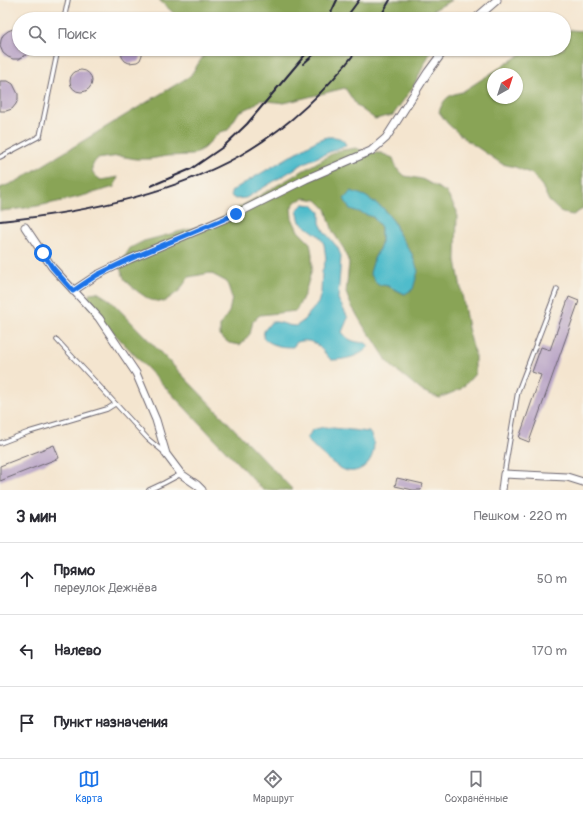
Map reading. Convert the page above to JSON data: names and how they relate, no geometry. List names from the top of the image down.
{
  "north": "top right",
  "page": {
    "search": "Поиск",
    "heading": ["3 мин", "Пешком · 220 m"],
    "list": [
      ["Прямо", "переулок Дежнёва", "50 m"],
      ["Налево", "170 m"],
      "Пункт назначения"
    ],
    "nav": ["Карта", "Маршрут", "Сохранённые"]
  }
}
